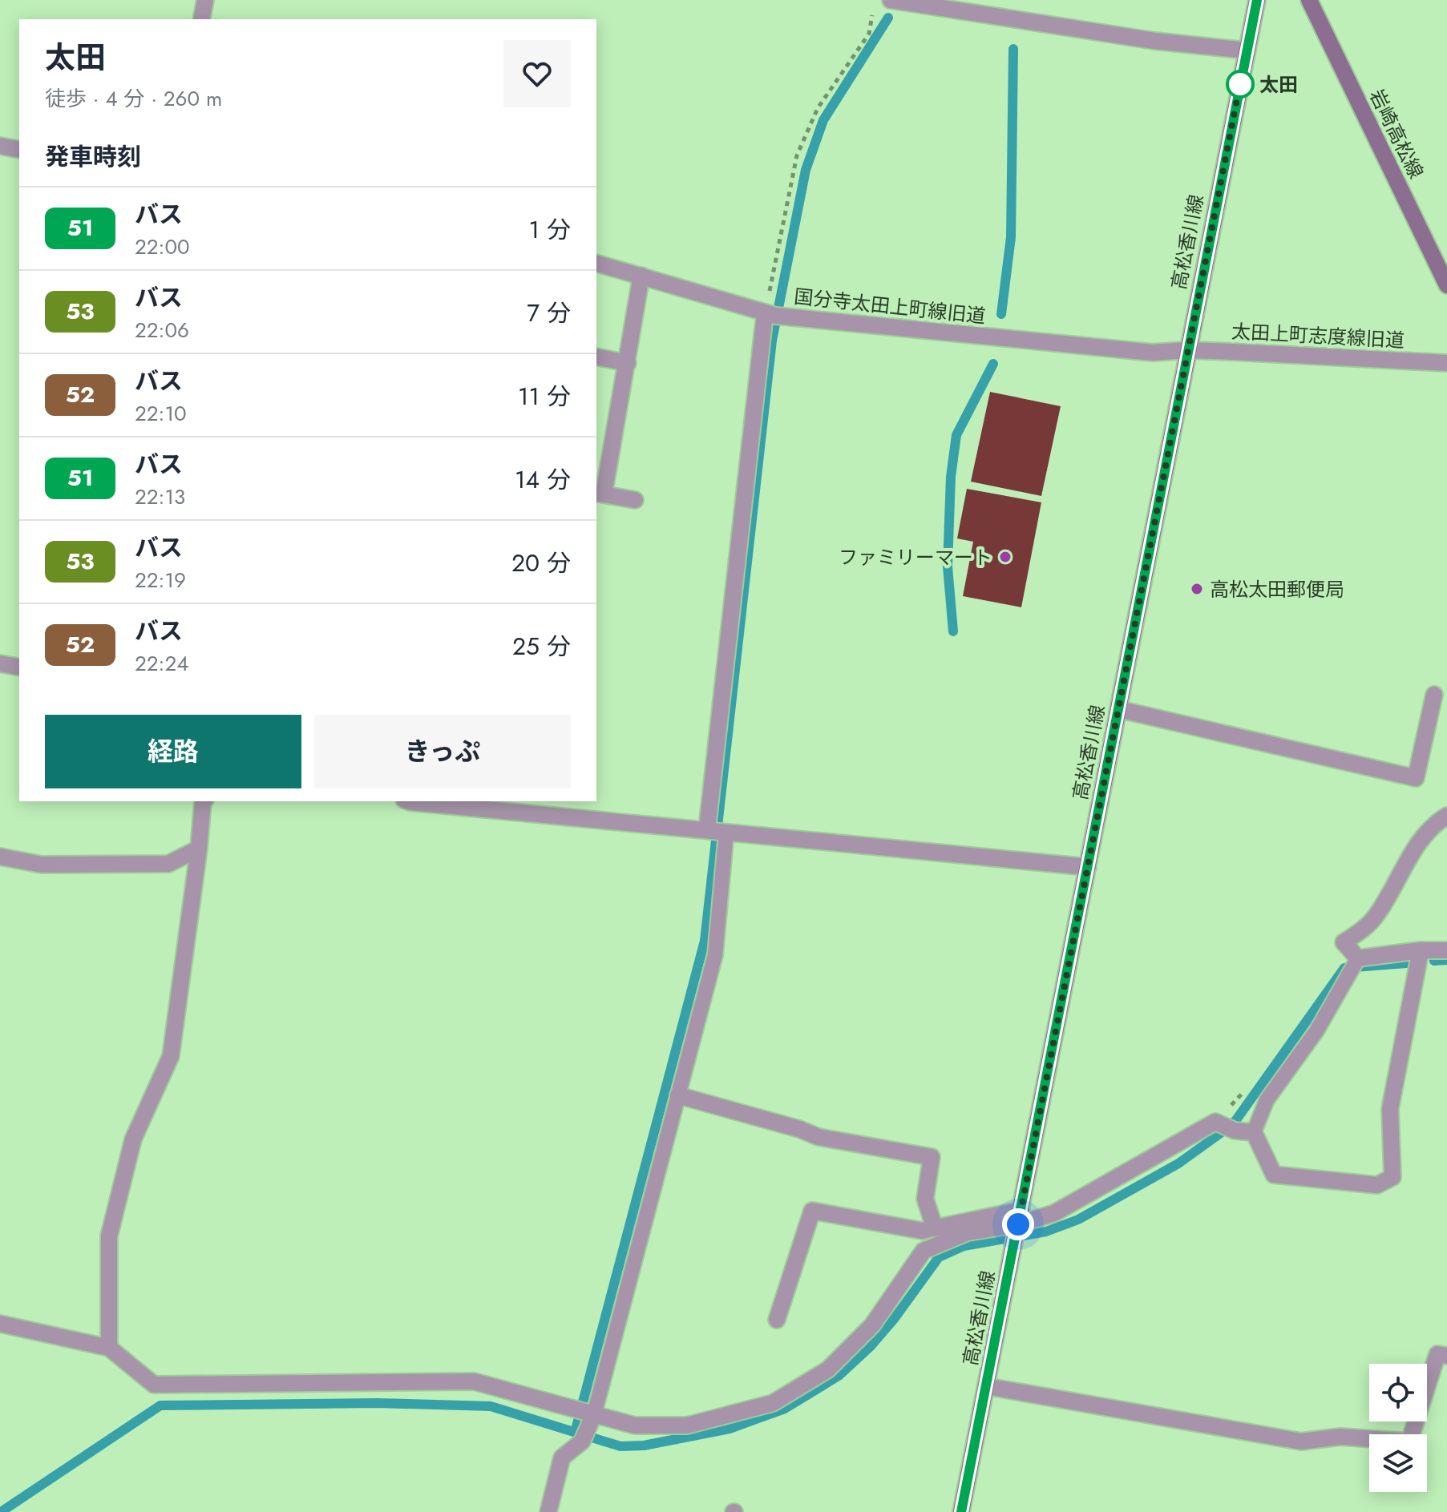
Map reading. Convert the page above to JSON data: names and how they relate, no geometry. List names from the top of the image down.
{
  "streets": {
    "main road": ["岩崎高松線", "高松香川線"],
    "street": ["国分寺太田上町線旧道", "太田上町志度線旧道"]
  },
  "crossings": [
    ["高松香川線", "国分寺太田上町線旧道"],
    ["高松香川線", "太田上町志度線旧道"],
    ["国分寺太田上町線旧道", "太田上町志度線旧道"]
  ],
  "places": ["太田", "ファミリーマート", "高松太田郵便局"],
  "lines": ["bus line 51"],
  "page": {
    "heading": [
      ["太田", "徒歩 · 4 分 · 260 m"],
      "発車時刻"
    ],
    "list": [
      {
        "mark": "51",
        "name": "バス",
        "note": "22:00",
        "value": "1 分"
      },
      {
        "mark": "53",
        "name": "バス",
        "note": "22:06",
        "value": "7 分"
      },
      {
        "mark": "52",
        "name": "バス",
        "note": "22:10",
        "value": "11 分"
      },
      {
        "mark": "51",
        "name": "バス",
        "note": "22:13",
        "value": "14 分"
      },
      {
        "mark": "53",
        "name": "バス",
        "note": "22:19",
        "value": "20 分"
      },
      {
        "mark": "52",
        "name": "バス",
        "note": "22:24",
        "value": "25 分"
      }
    ],
    "buttons": ["経路", "きっぷ"]
  }
}
